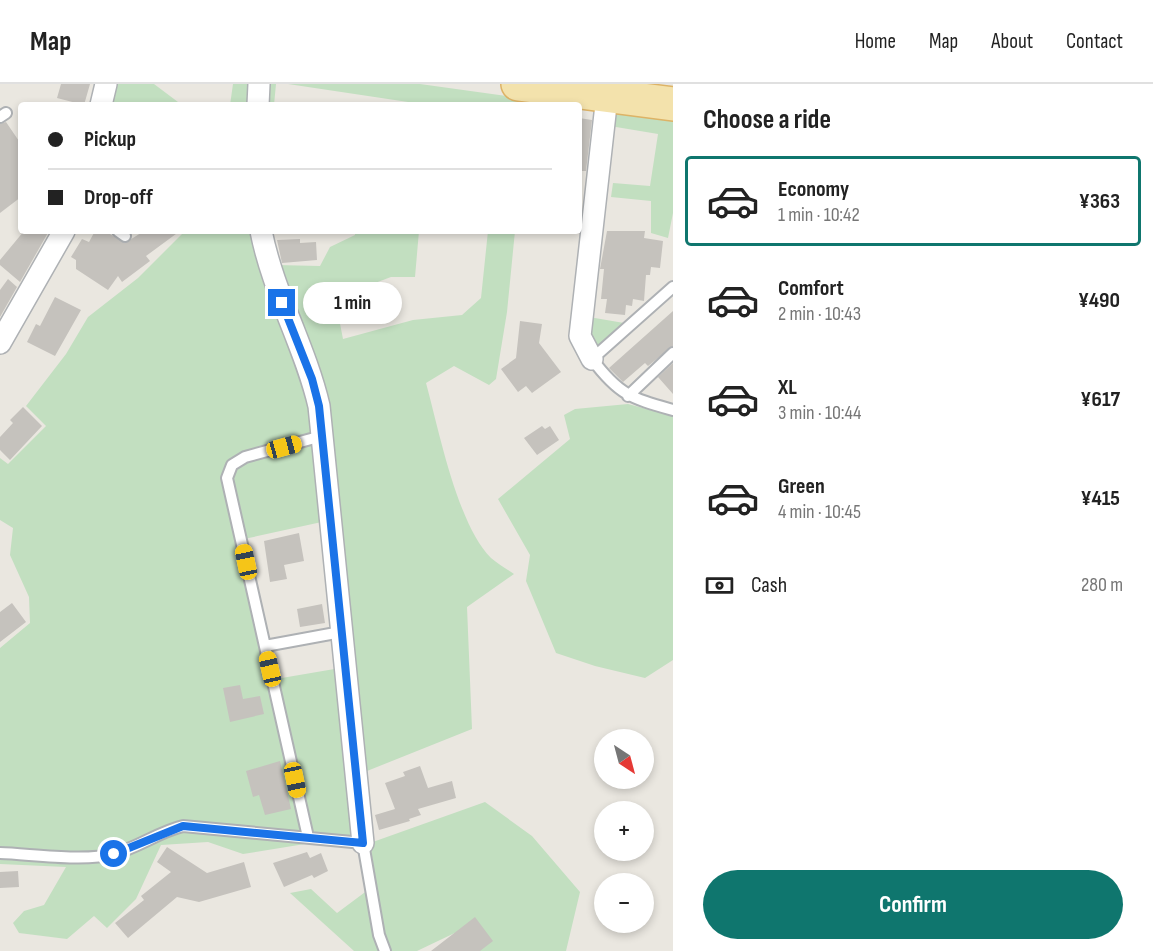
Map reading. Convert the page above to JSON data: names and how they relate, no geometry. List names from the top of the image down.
{
  "north": "bottom right",
  "page": {
    "header": "Map",
    "nav": [
      "Home",
      "Map",
      "About",
      "Contact"
    ],
    "heading": "Choose a ride",
    "banner": ["Pickup", "Drop-off"],
    "list": [
      {
        "name": "Economy",
        "note": "1 min · 10:42",
        "value": "¥363"
      },
      {
        "name": "Comfort",
        "note": "2 min · 10:43",
        "value": "¥490"
      },
      {
        "name": "XL",
        "note": "3 min · 10:44",
        "value": "¥617"
      },
      {
        "name": "Green",
        "note": "4 min · 10:45",
        "value": "¥415"
      }
    ],
    "bubble": "1 min",
    "pay": ["Cash", "280 m"],
    "map_buttons": ["+", "−"],
    "buttons": "Confirm"
  }
}
